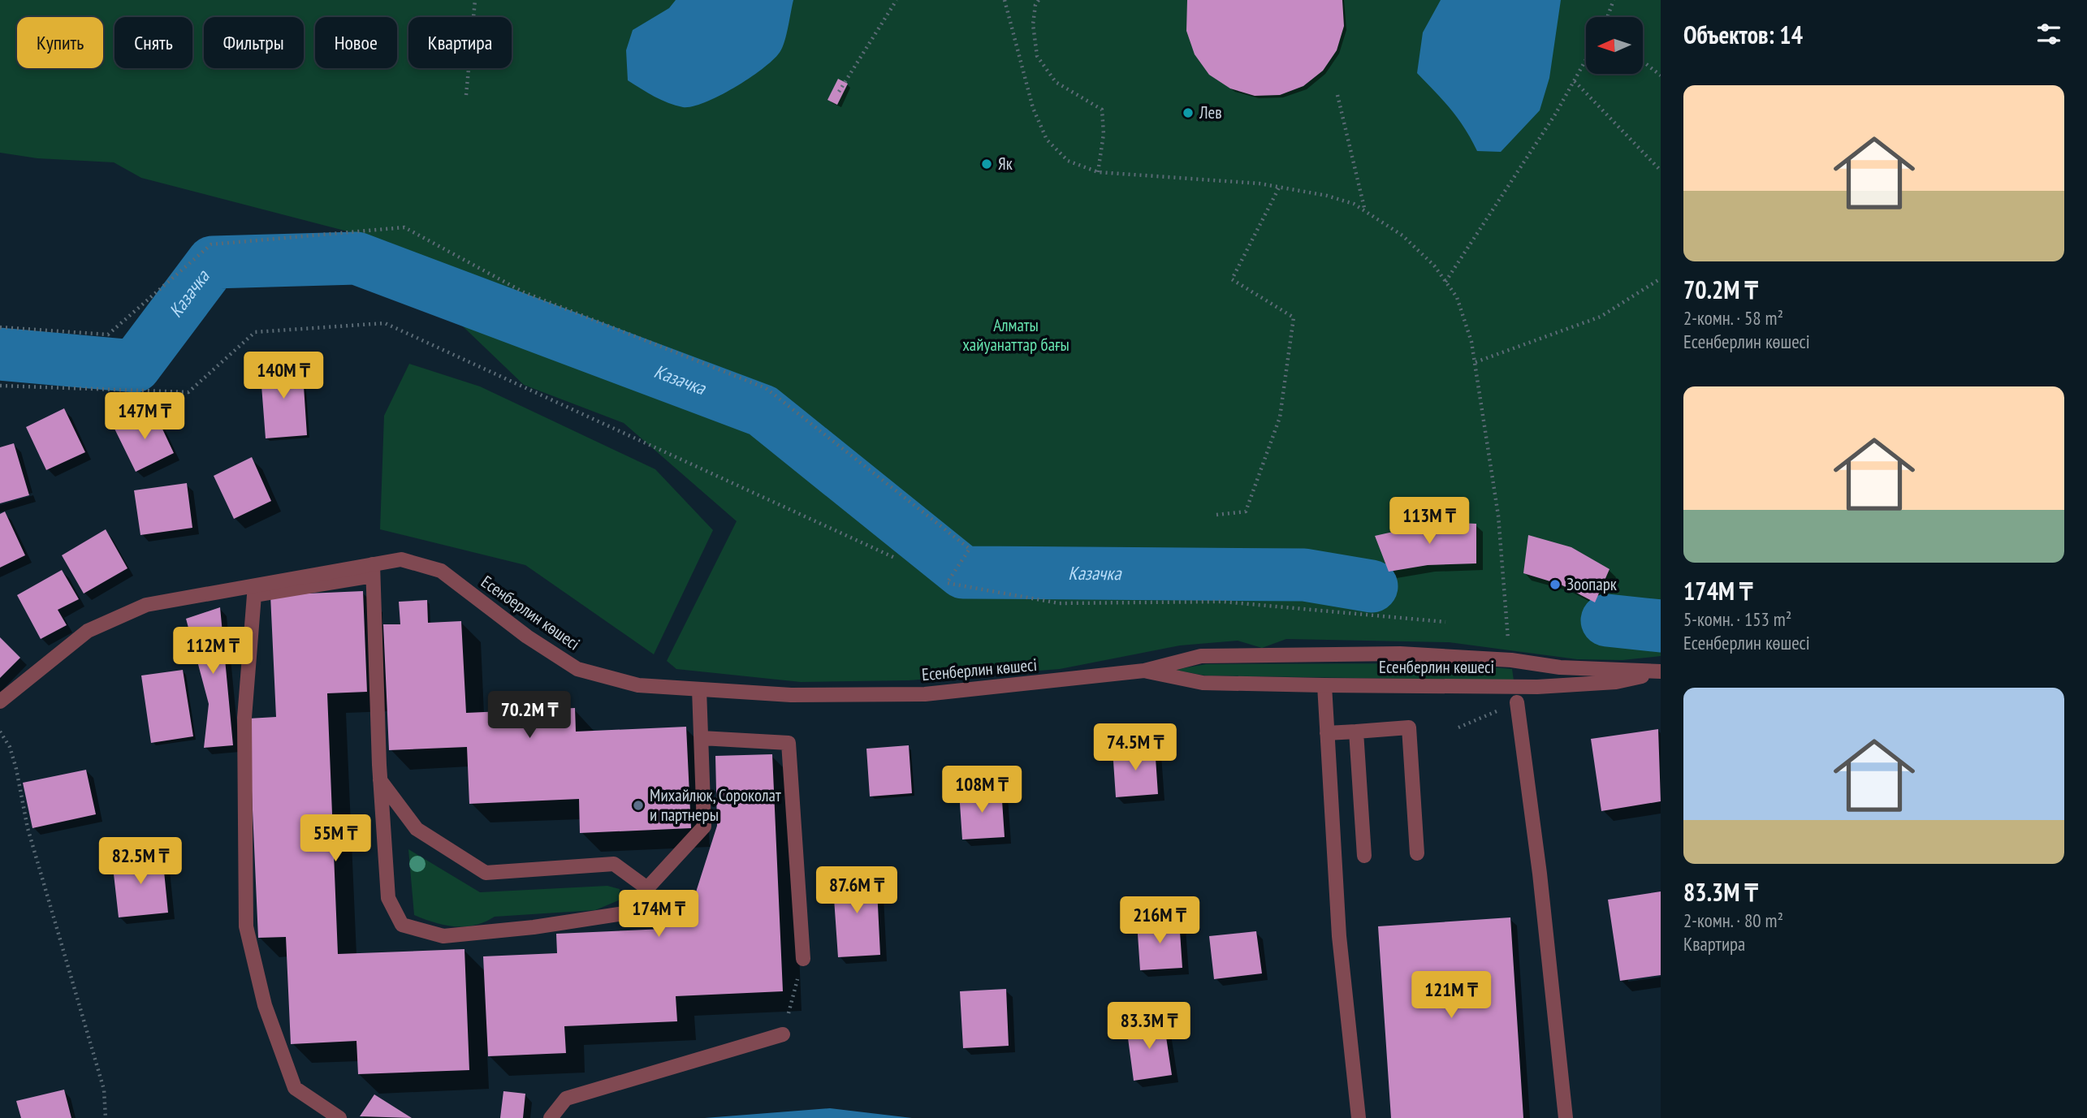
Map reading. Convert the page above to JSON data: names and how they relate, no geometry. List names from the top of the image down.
{
  "streets": {
    "street": ["Есенберлин көшесі"]
  },
  "water": ["Казачка"],
  "parks": ["Алматы хайуанаттар бағы"],
  "places": [
    "Лев",
    "Як",
    "Зоопарк",
    "Михайлюк, Сороколат и партнеры"
  ],
  "north": "left",
  "page": {
    "heading": "Объектов: 14",
    "chip": [
      "Купить",
      "Снять",
      "Фильтры",
      "Новое",
      "Квартира"
    ],
    "list": [
      {
        "name": "70.2M ₸",
        "note": "2-комн. · 58 m² · Есенберлин көшесі"
      },
      {
        "name": "174M ₸",
        "note": "5-комн. · 153 m² · Есенберлин көшесі"
      },
      {
        "name": "83.3M ₸",
        "note": "2-комн. · 80 m² · Квартира"
      }
    ],
    "price": [
      "140M ₸",
      "147M ₸",
      "113M ₸",
      "112M ₸",
      "70.2M ₸",
      "74.5M ₸",
      "108M ₸",
      "55M ₸",
      "82.5M ₸",
      "87.6M ₸",
      "174M ₸",
      "216M ₸",
      "121M ₸",
      "83.3M ₸"
    ]
  }
}
